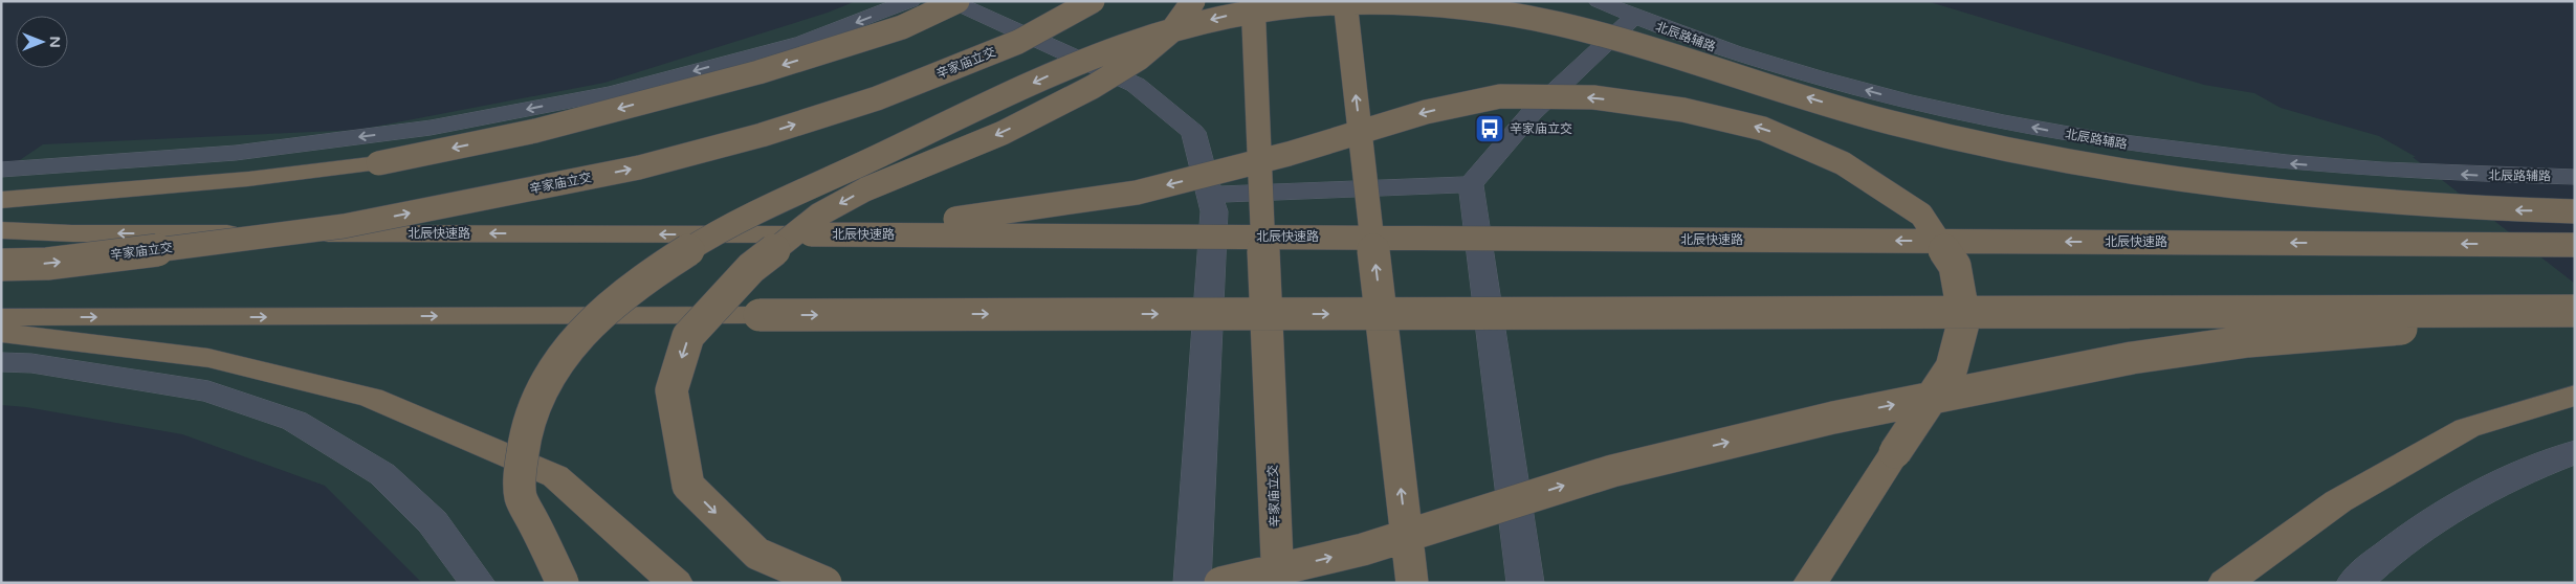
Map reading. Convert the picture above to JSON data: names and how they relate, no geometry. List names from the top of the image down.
{
  "streets": {
    "highway": ["辛家庙立交", "北辰快速路"],
    "main road": ["北辰路辅路"]
  },
  "one_way": ["北辰路辅路"],
  "places": {
    "bus stop": ["辛家庙立交"]
  },
  "north": "right"
}
